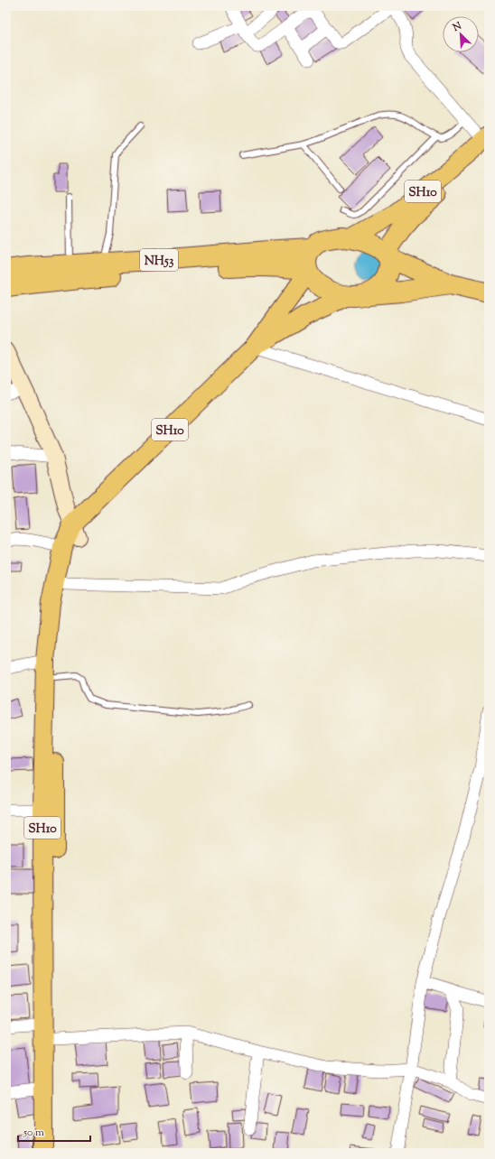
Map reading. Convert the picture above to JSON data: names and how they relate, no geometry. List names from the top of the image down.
{
  "streets": {
    "highway": ["NH53"],
    "main road": ["SH10"]
  },
  "crossings": [
    ["SH10", "NH53"]
  ],
  "scale_bar": "50 m",
  "north": "top left"
}
